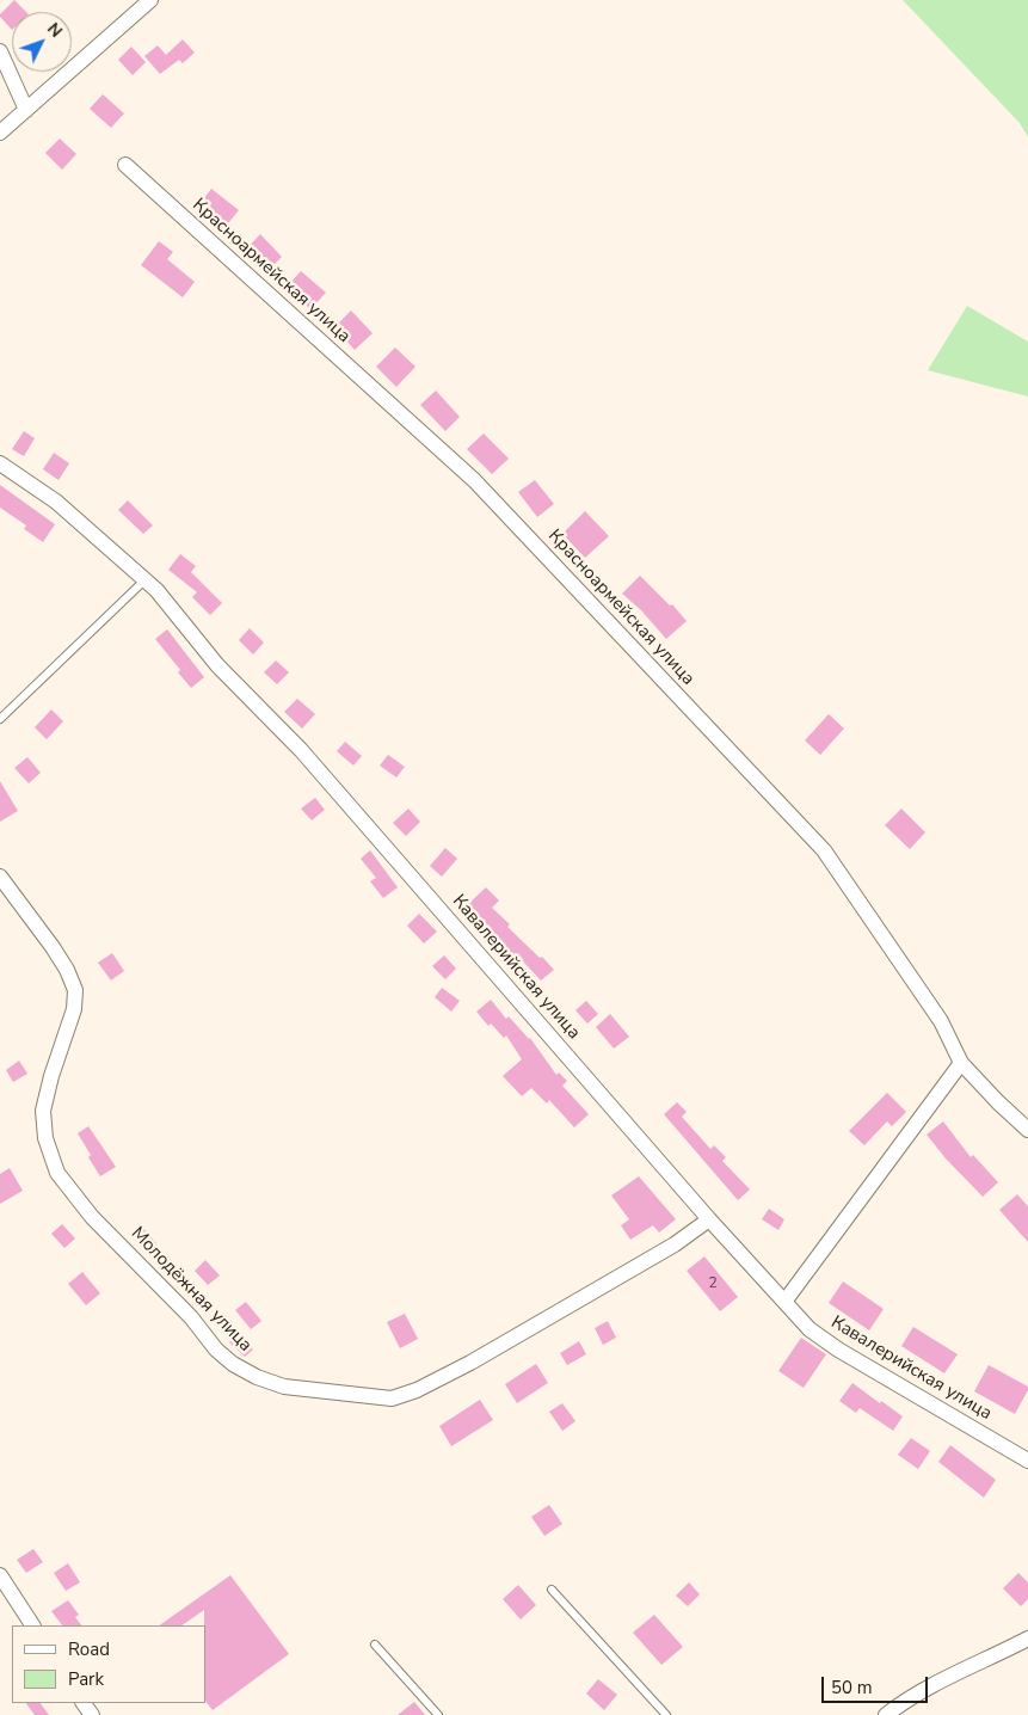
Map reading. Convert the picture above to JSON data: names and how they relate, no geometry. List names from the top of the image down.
{
  "streets": {
    "street": ["Красноармейская улица", "Кавалерийская улица", "Молодёжная улица"]
  },
  "crossings": [
    ["Кавалерийская улица", "Молодёжная улица"]
  ],
  "house_numbers": ["2"],
  "legend": ["Road", "Park"],
  "scale_bar": "50 m",
  "north": "top right"
}
